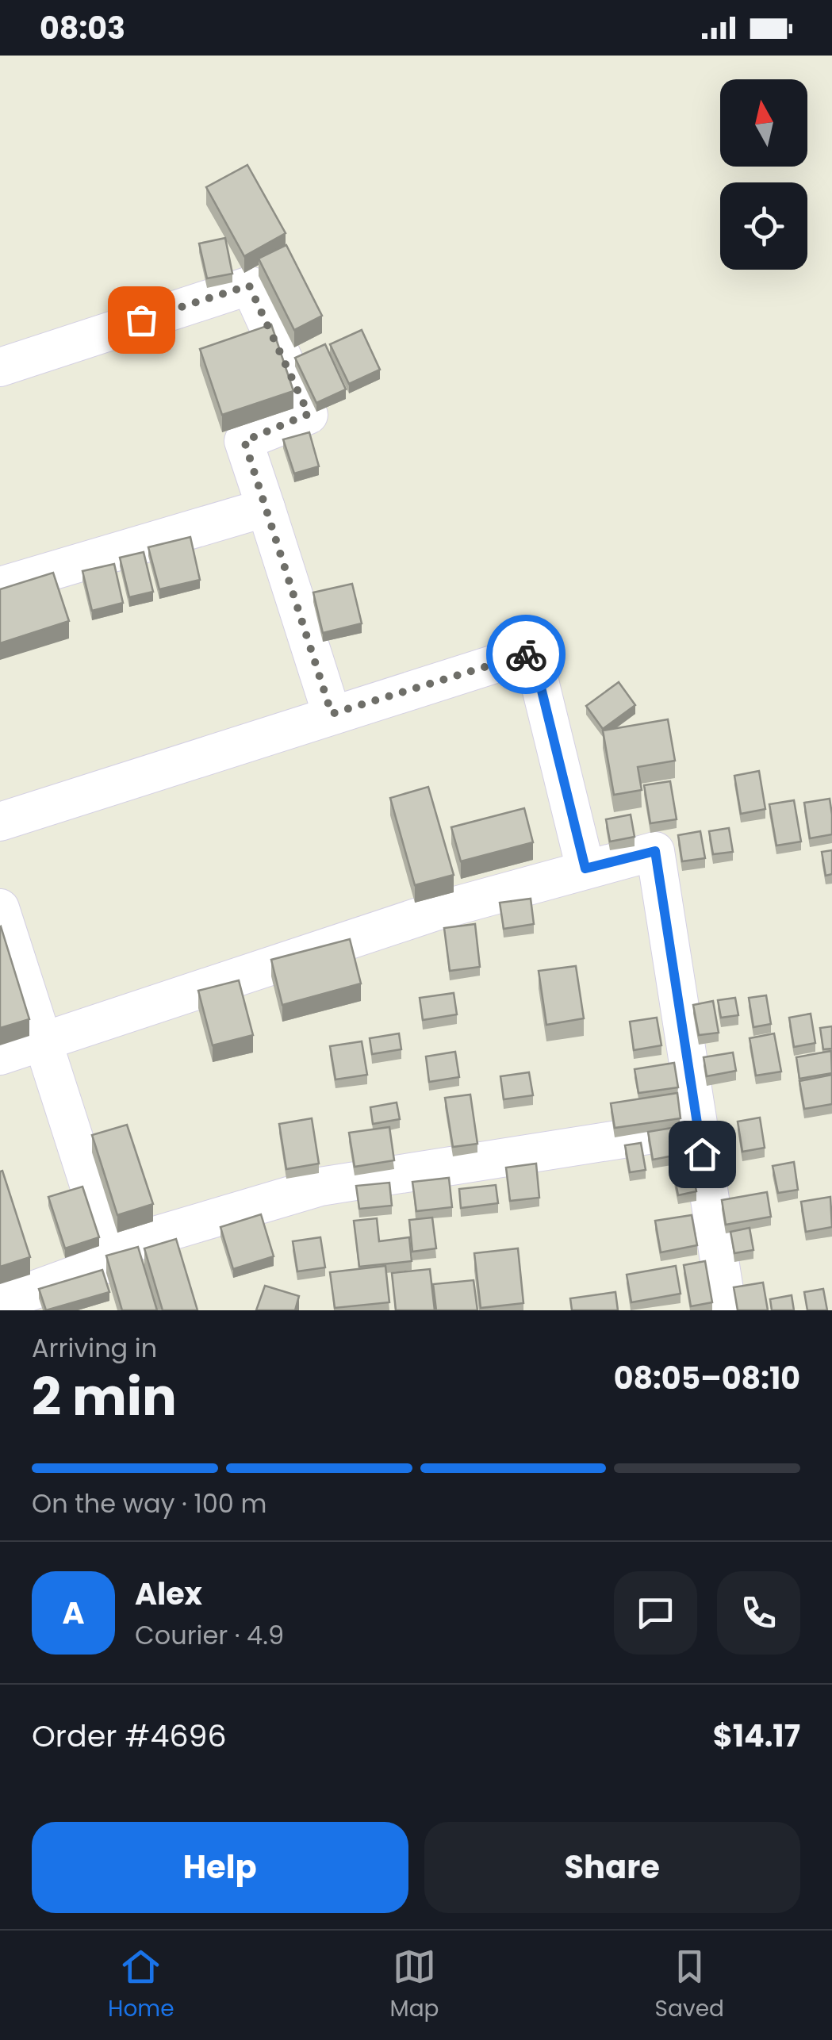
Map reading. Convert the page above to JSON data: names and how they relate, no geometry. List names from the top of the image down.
{
  "north": "top",
  "page": {
    "status": "08:03",
    "heading": ["2 min", "Arriving in", "08:05–08:10"],
    "panel": [
      "Alex",
      "Courier · 4.9",
      "Order #4696",
      "$14.17"
    ],
    "bar": "On the way · 100 m",
    "round": "A",
    "buttons": ["Help", "Share"],
    "tabs": ["Home", "Map", "Saved"]
  }
}
